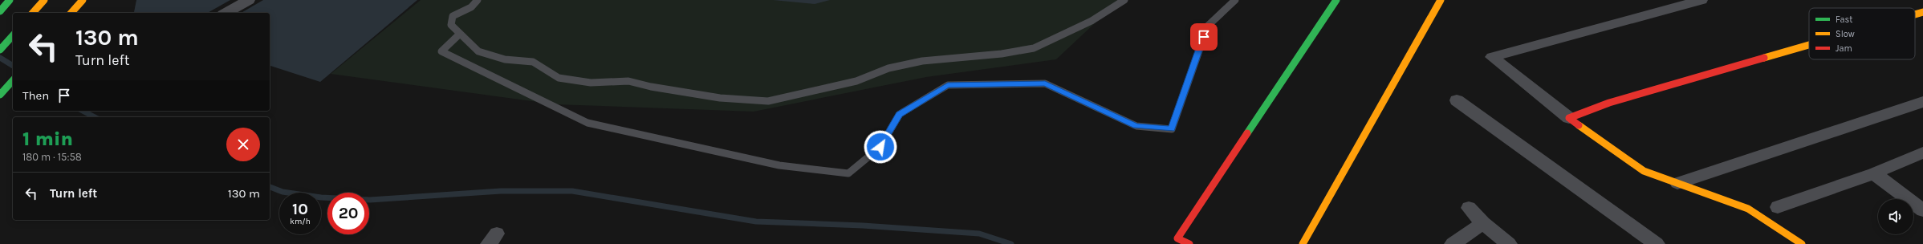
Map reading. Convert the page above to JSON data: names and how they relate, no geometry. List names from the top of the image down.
{
  "legend": ["Fast", "Slow", "Jam"],
  "page": {
    "turn": ["130 m", "Turn left"],
    "then": "Then",
    "heading": ["1 min", "180 m · 15:58"],
    "list": [
      {
        "name": "Turn left",
        "value": "130 m"
      }
    ],
    "speed": "10 km/h",
    "limit": "20"
  }
}
